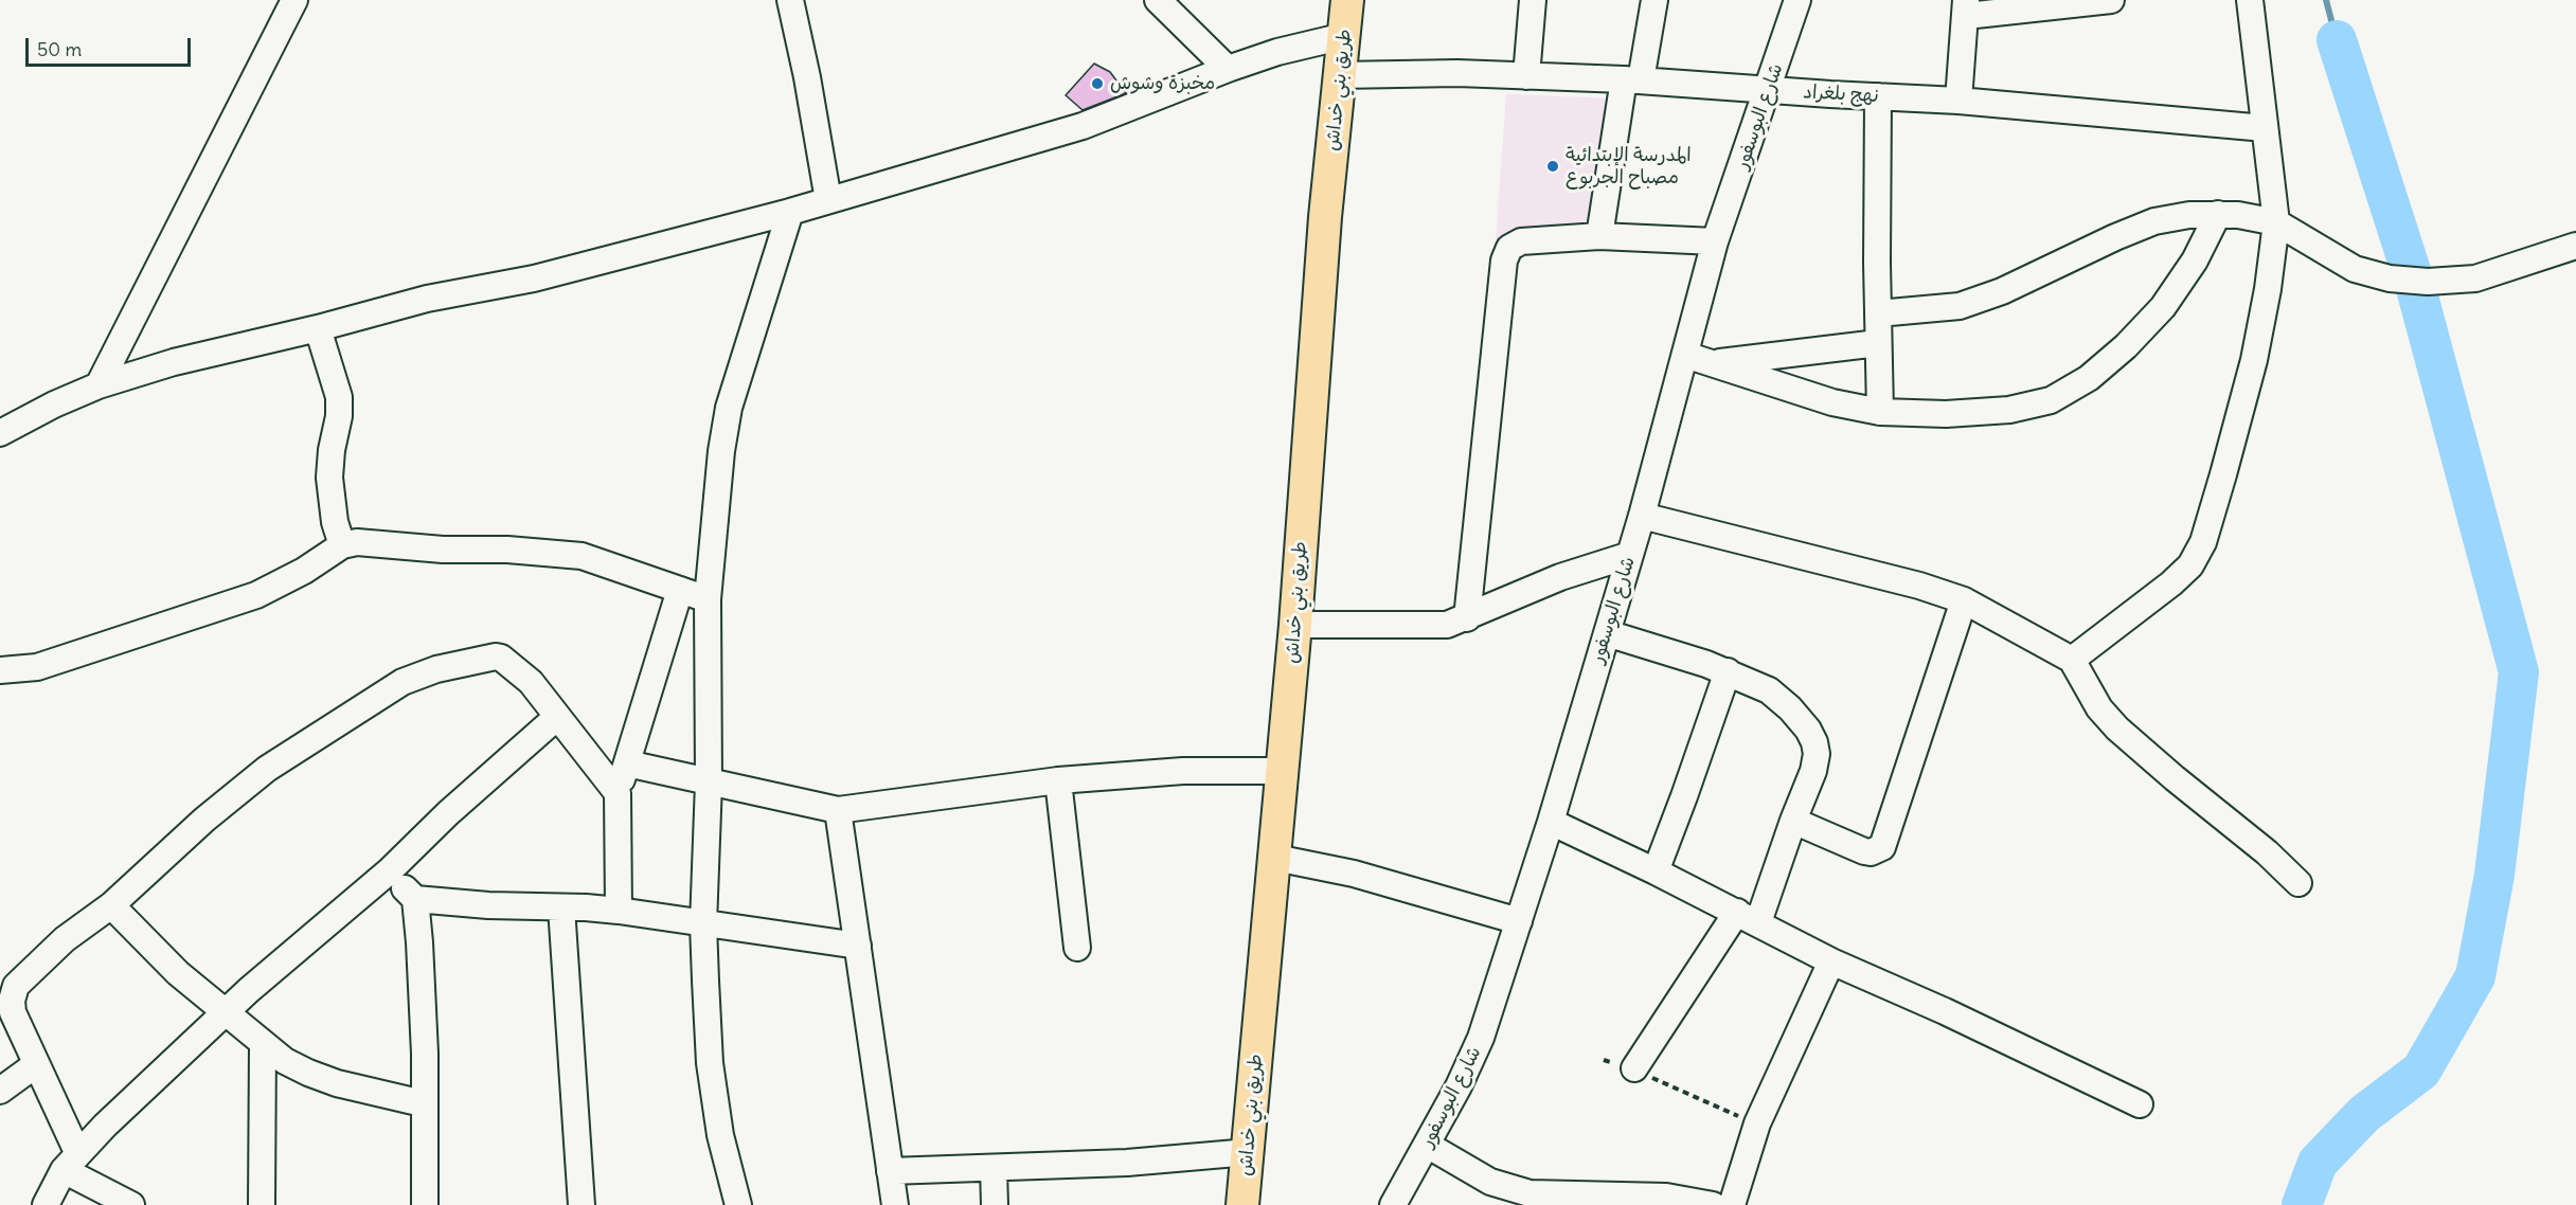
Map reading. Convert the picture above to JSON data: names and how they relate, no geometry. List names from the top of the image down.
{
  "streets": {
    "main road": ["طريق بني خداش"],
    "street": ["نهج بلغراد", "شارع البوسفور"]
  },
  "crossings": [
    ["طريق بني خداش", "نهج بلغراد"],
    ["نهج بلغراد", "شارع البوسفور"]
  ],
  "places": ["مخبزة وشوش", "المدرسة الإبتدائية مصباح الجربوع"],
  "scale_bar": "50 m"
}
